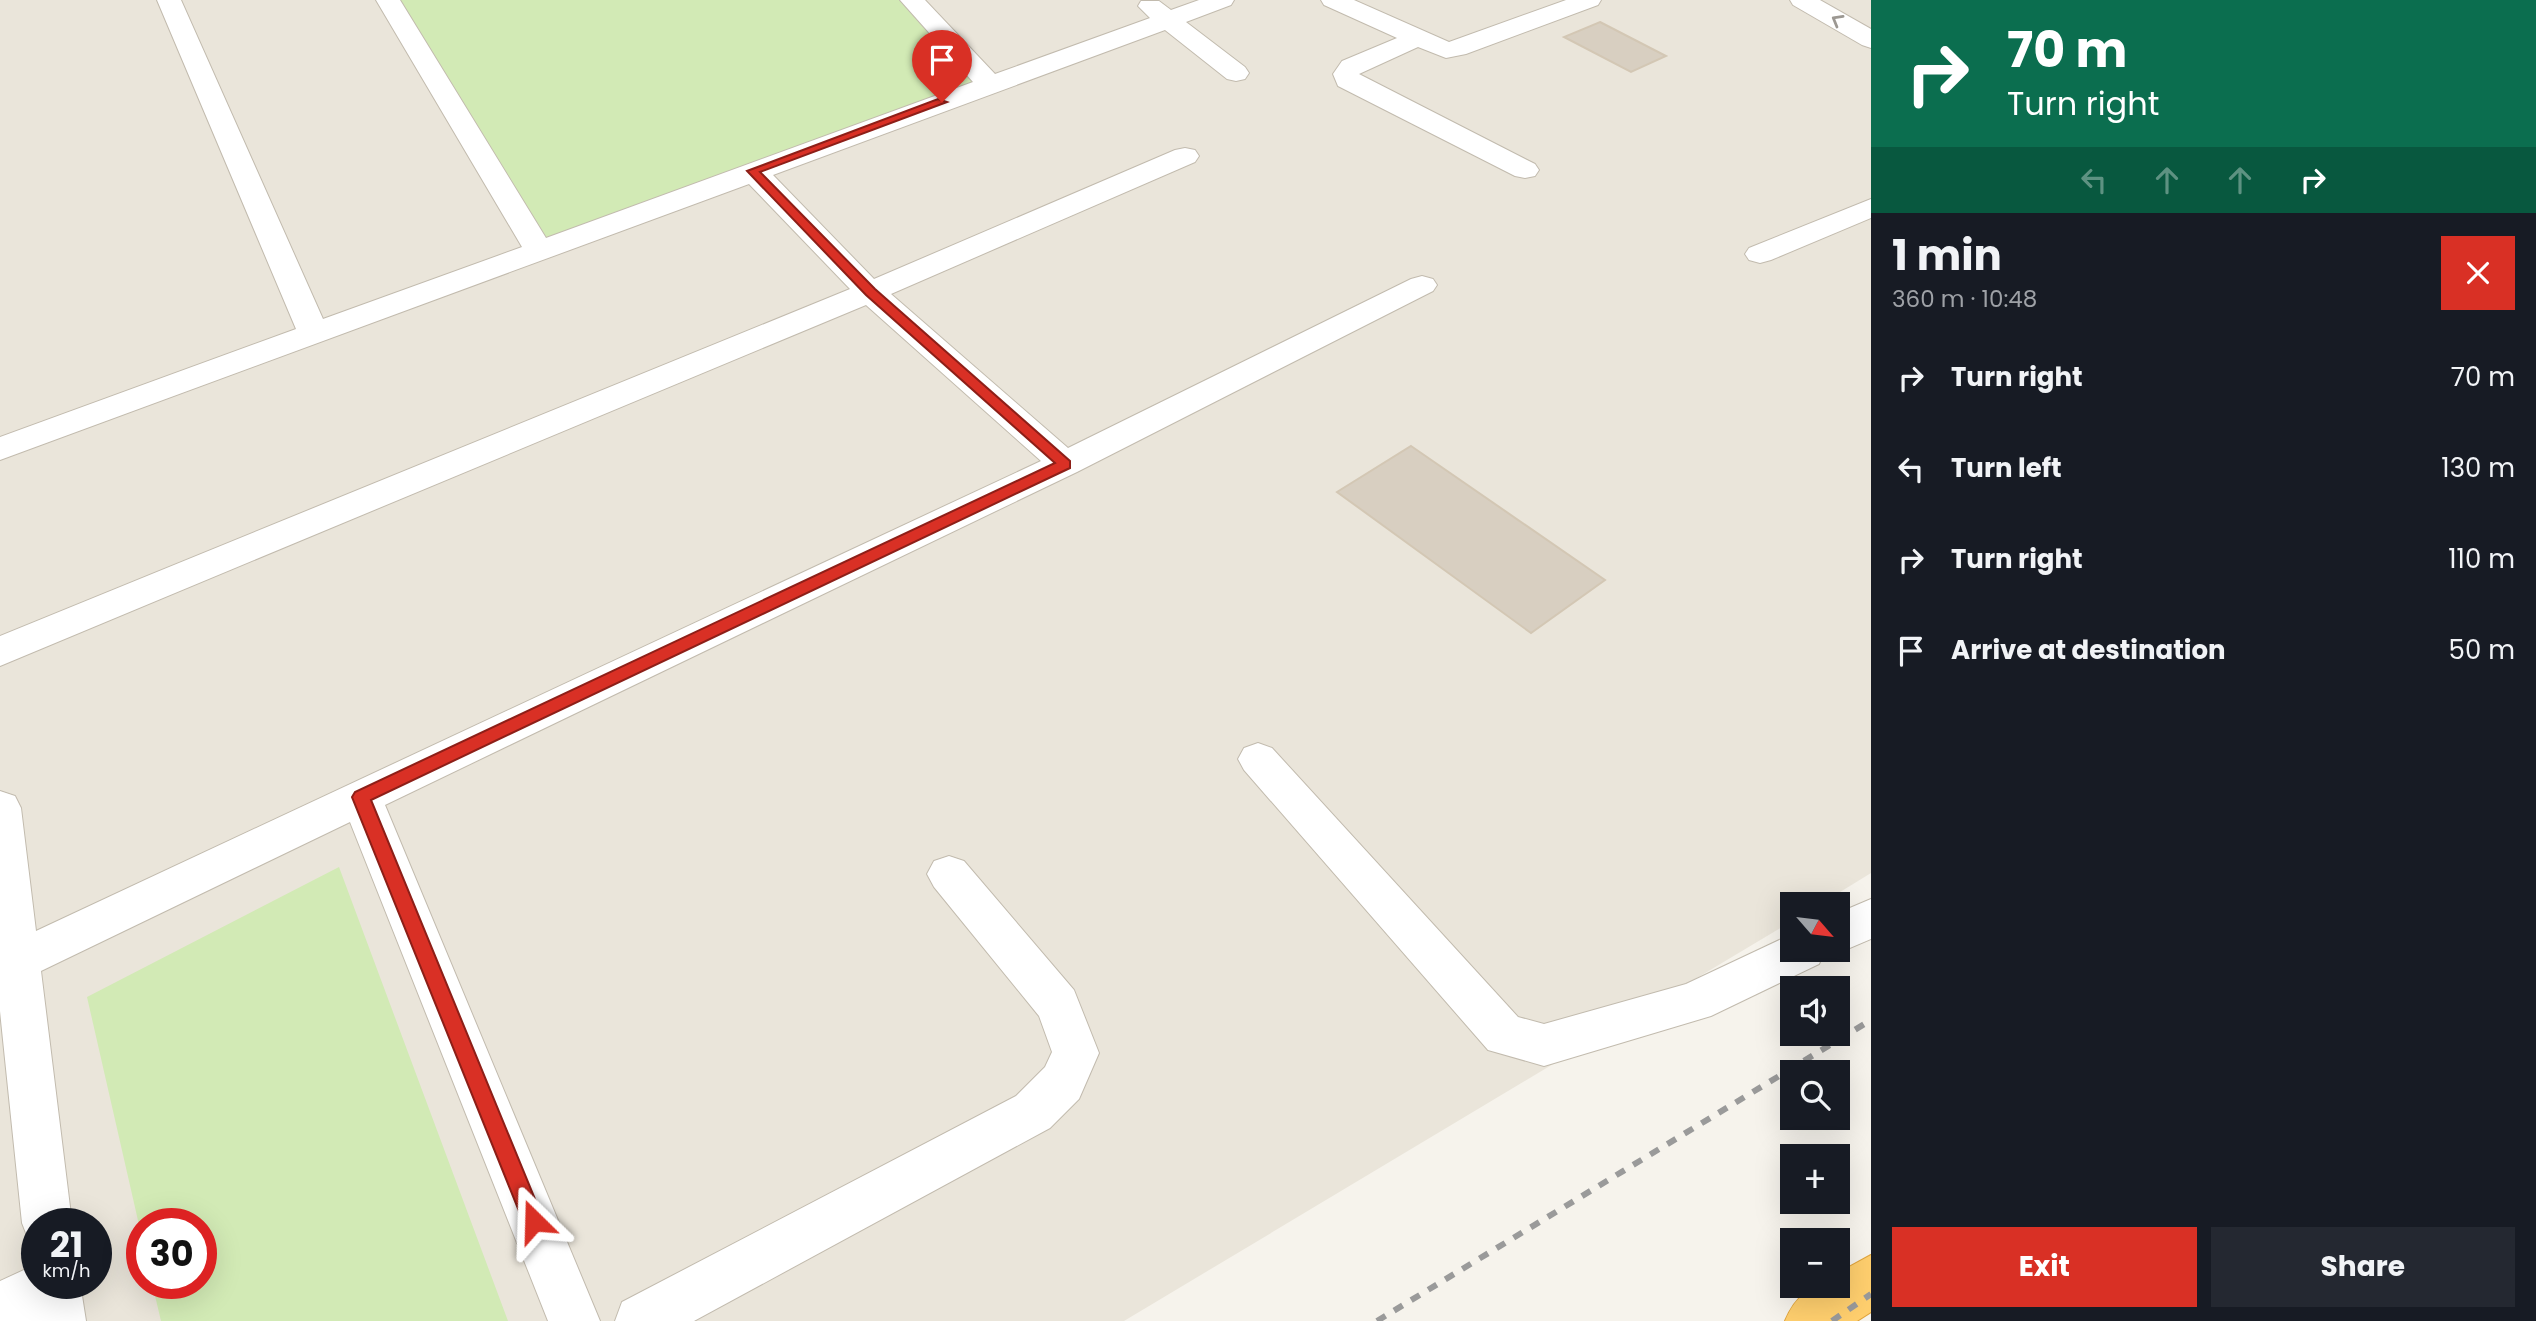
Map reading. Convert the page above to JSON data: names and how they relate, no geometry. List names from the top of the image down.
{
  "north": "bottom right",
  "page": {
    "turn": ["70 m", "Turn right"],
    "heading": ["1 min", "360 m · 10:48"],
    "list": [
      {
        "name": "Turn right",
        "value": "70 m"
      },
      {
        "name": "Turn left",
        "value": "130 m"
      },
      {
        "name": "Turn right",
        "value": "110 m"
      },
      {
        "name": "Arrive at destination",
        "value": "50 m"
      }
    ],
    "map_buttons": ["+", "−"],
    "speed": "21 km/h",
    "limit": "30",
    "buttons": ["Exit", "Share"]
  }
}
